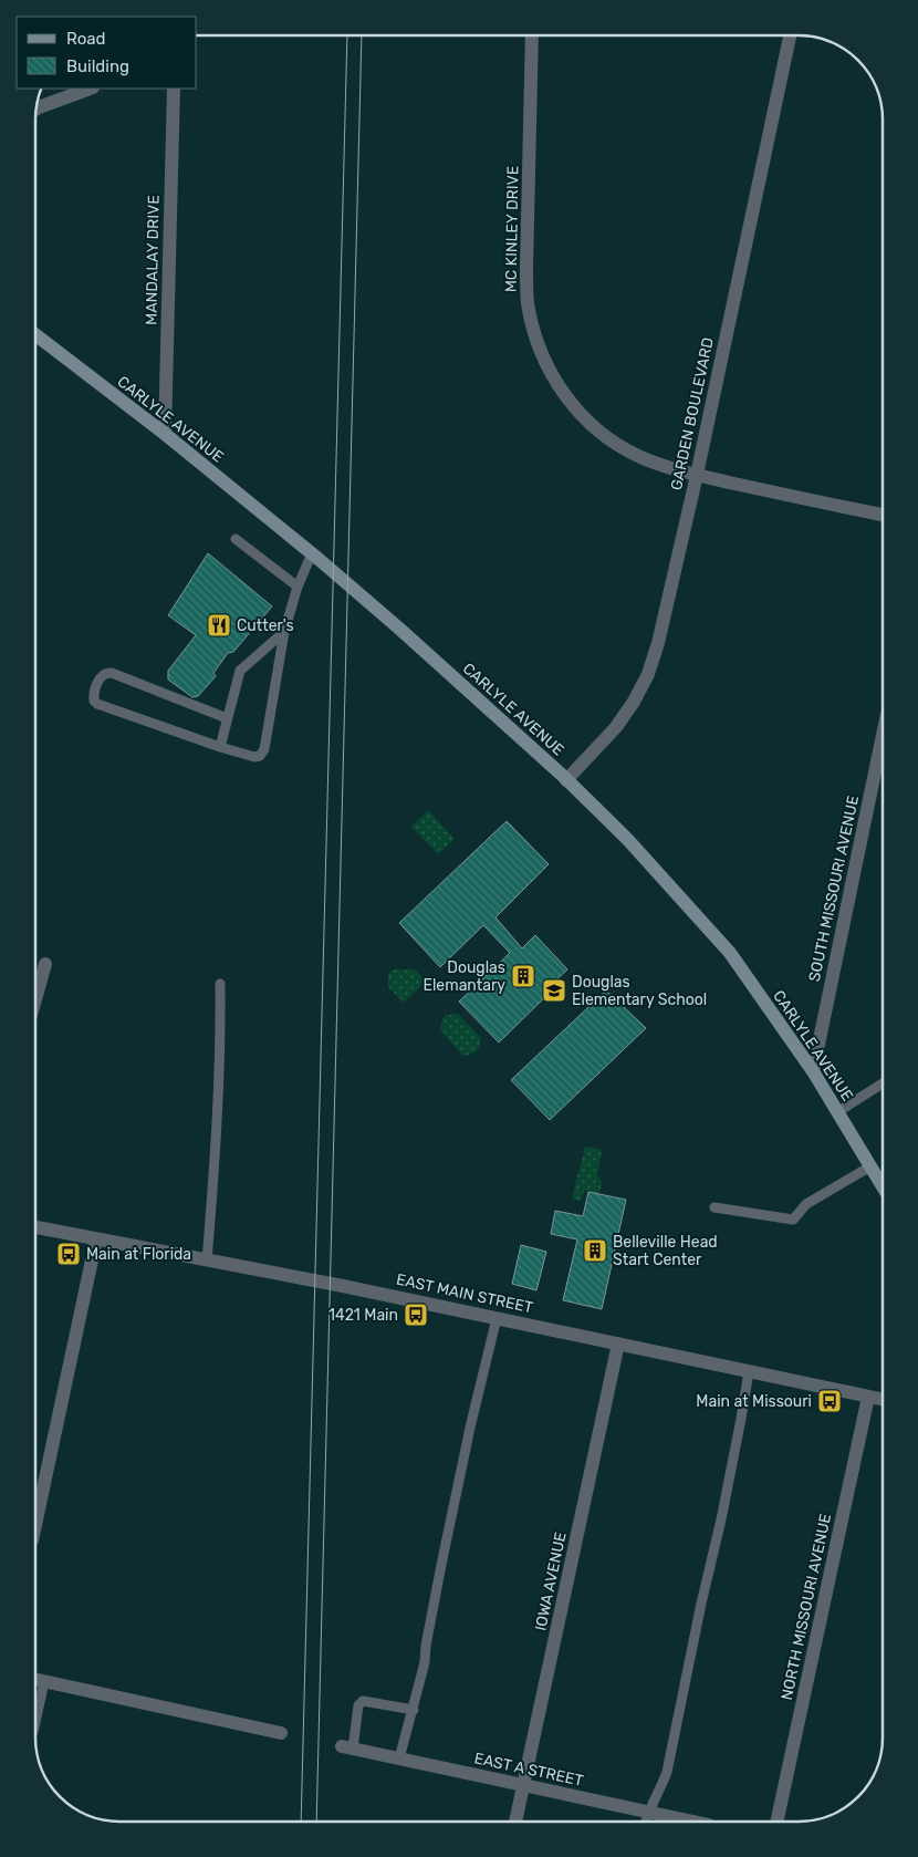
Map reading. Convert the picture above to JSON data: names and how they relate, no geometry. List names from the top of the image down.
{
  "streets": {
    "main road": ["CARLYLE AVENUE"],
    "street": [
      "MC KINLEY DRIVE",
      "MANDALAY DRIVE",
      "GARDEN BOULEVARD",
      "SOUTH MISSOURI AVENUE",
      "EAST MAIN STREET",
      "IOWA AVENUE",
      "NORTH MISSOURI AVENUE",
      "EAST A STREET"
    ]
  },
  "crossings": [
    ["MC KINLEY DRIVE", "GARDEN BOULEVARD"],
    ["MANDALAY DRIVE", "CARLYLE AVENUE"],
    ["GARDEN BOULEVARD", "CARLYLE AVENUE"],
    ["CARLYLE AVENUE", "SOUTH MISSOURI AVENUE"],
    ["EAST MAIN STREET", "IOWA AVENUE"],
    ["EAST MAIN STREET", "NORTH MISSOURI AVENUE"],
    ["IOWA AVENUE", "EAST A STREET"]
  ],
  "places": {
    "restaurant": ["Cutter's"],
    "building": ["Douglas Elemantary", "Belleville Head Start Center"],
    "school or university": ["Douglas Elementary School"],
    "bus stop": ["Main at Florida", "1421 Main", "Main at Missouri"]
  },
  "legend": ["Road", "Building"]
}
